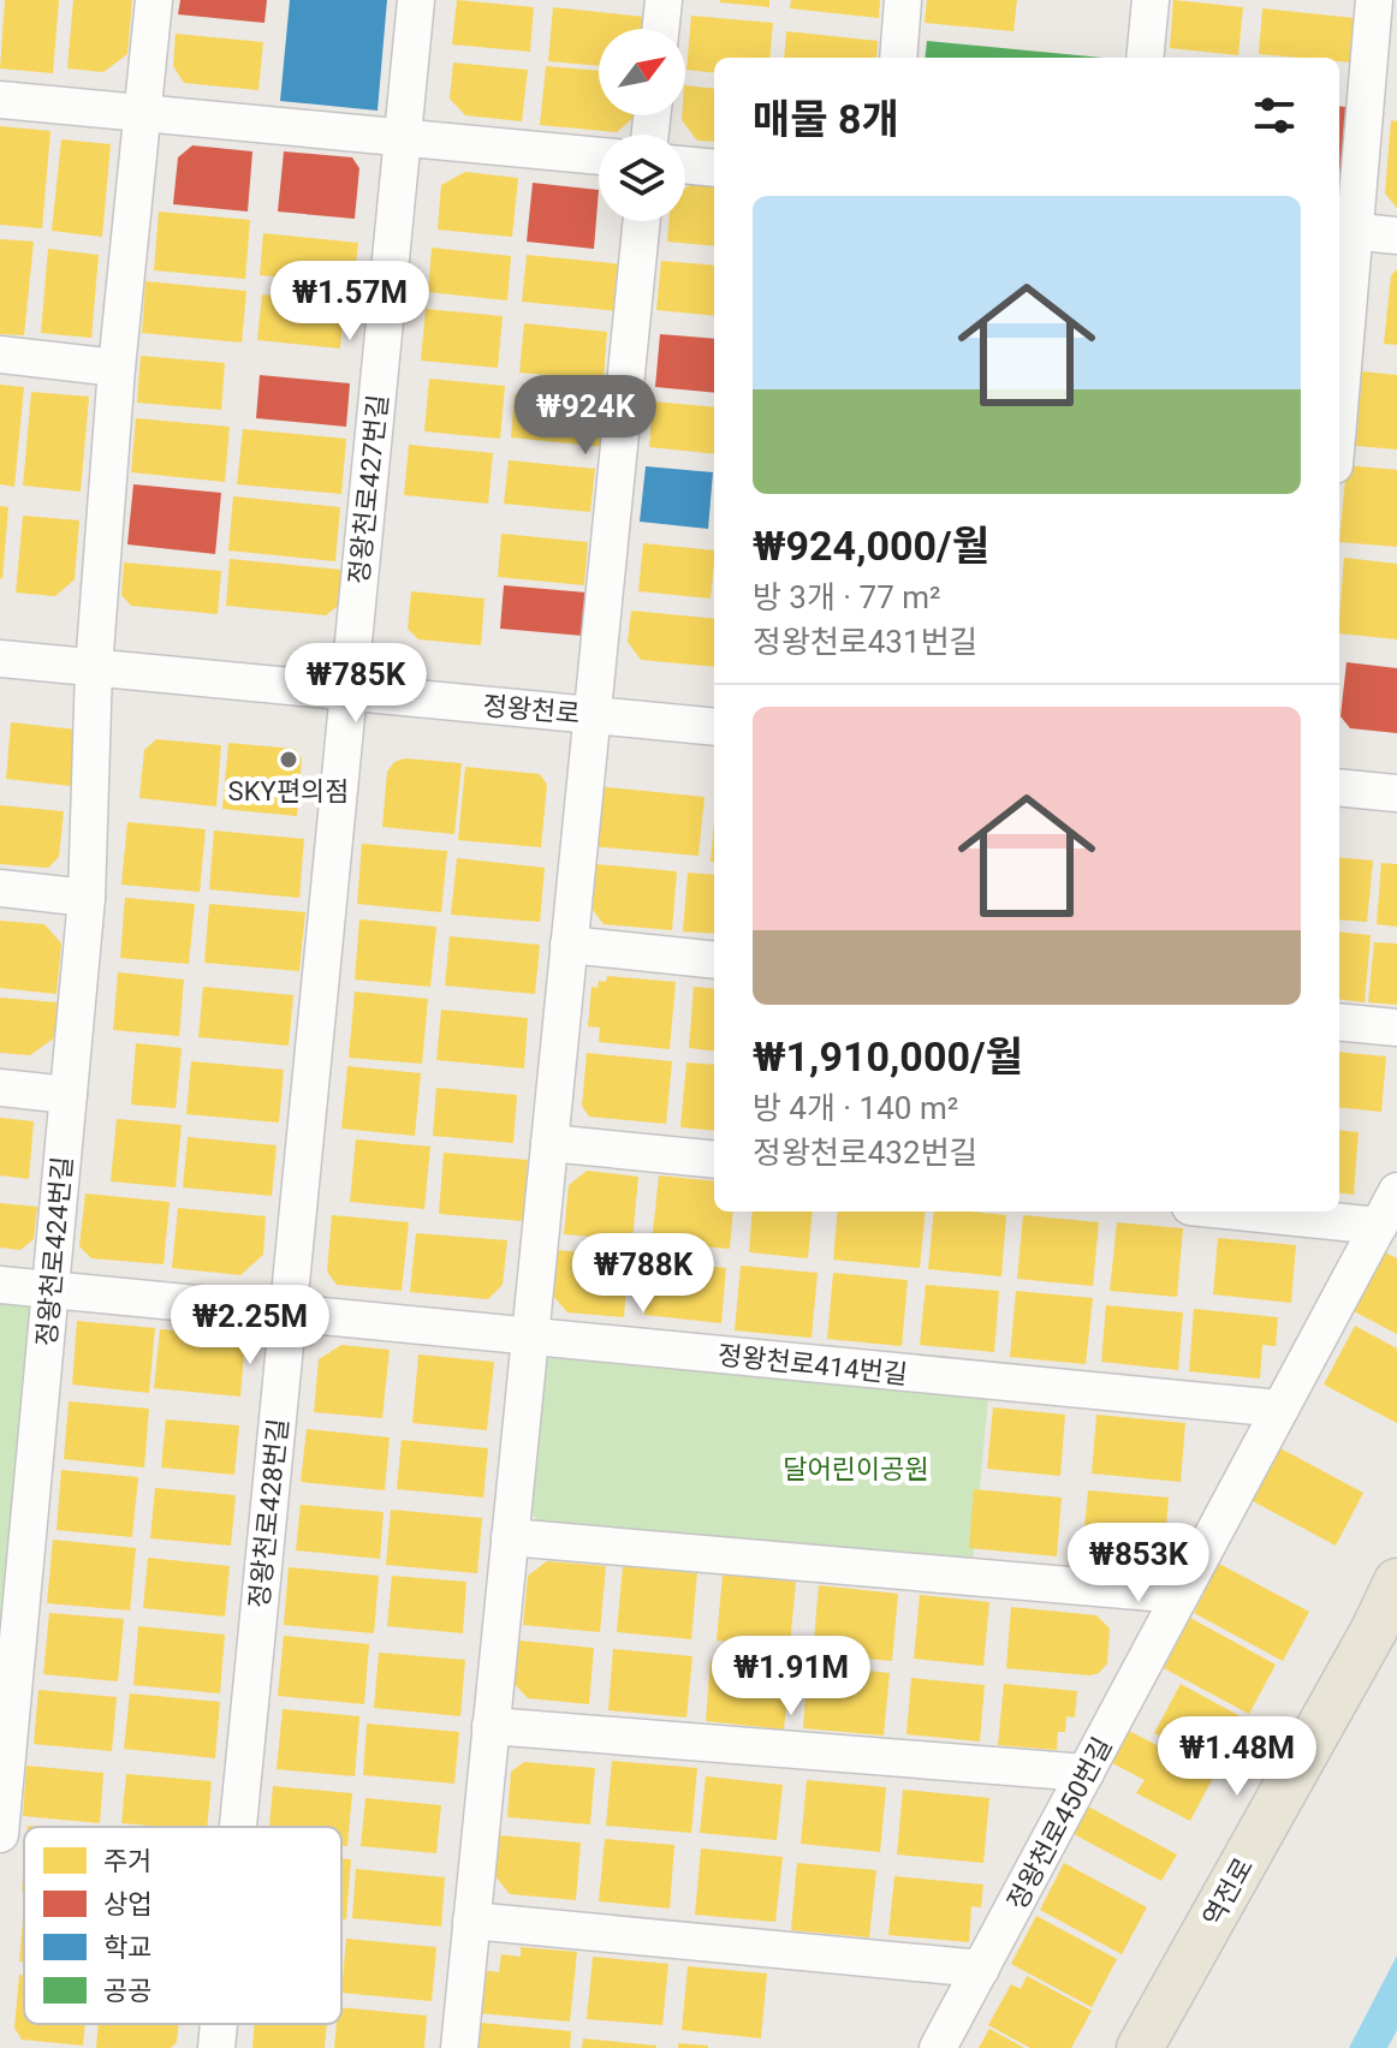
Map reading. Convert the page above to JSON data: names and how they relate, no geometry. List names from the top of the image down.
{
  "streets": {
    "main road": ["역전로"],
    "street": [
      "정왕천로427번길",
      "정왕천로",
      "정왕천로424번길",
      "정왕천로414번길",
      "정왕천로428번길",
      "정왕천로450번길"
    ]
  },
  "crossings": [
    ["정왕천로427번길", "정왕천로"],
    ["정왕천로427번길", "정왕천로428번길"],
    ["정왕천로", "정왕천로424번길"],
    ["정왕천로", "정왕천로428번길"],
    ["정왕천로424번길", "정왕천로414번길"],
    ["정왕천로414번길", "정왕천로428번길"],
    ["정왕천로414번길", "정왕천로450번길"]
  ],
  "parks": ["달어린이공원"],
  "places": ["SKY편의점"],
  "legend": [
    "주거",
    "상업",
    "학교",
    "공공"
  ],
  "north": "top right",
  "page": {
    "heading": "매물 8개",
    "list": [
      {
        "name": "₩924,000/월",
        "note": "방 3개 · 77 m² · 정왕천로431번길"
      },
      {
        "name": "₩1,910,000/월",
        "note": "방 4개 · 140 m² · 정왕천로432번길"
      }
    ],
    "price": [
      "₩1.57M",
      "₩924K",
      "₩785K",
      "₩788K",
      "₩2.25M",
      "₩853K",
      "₩1.91M",
      "₩1.48M"
    ]
  }
}
